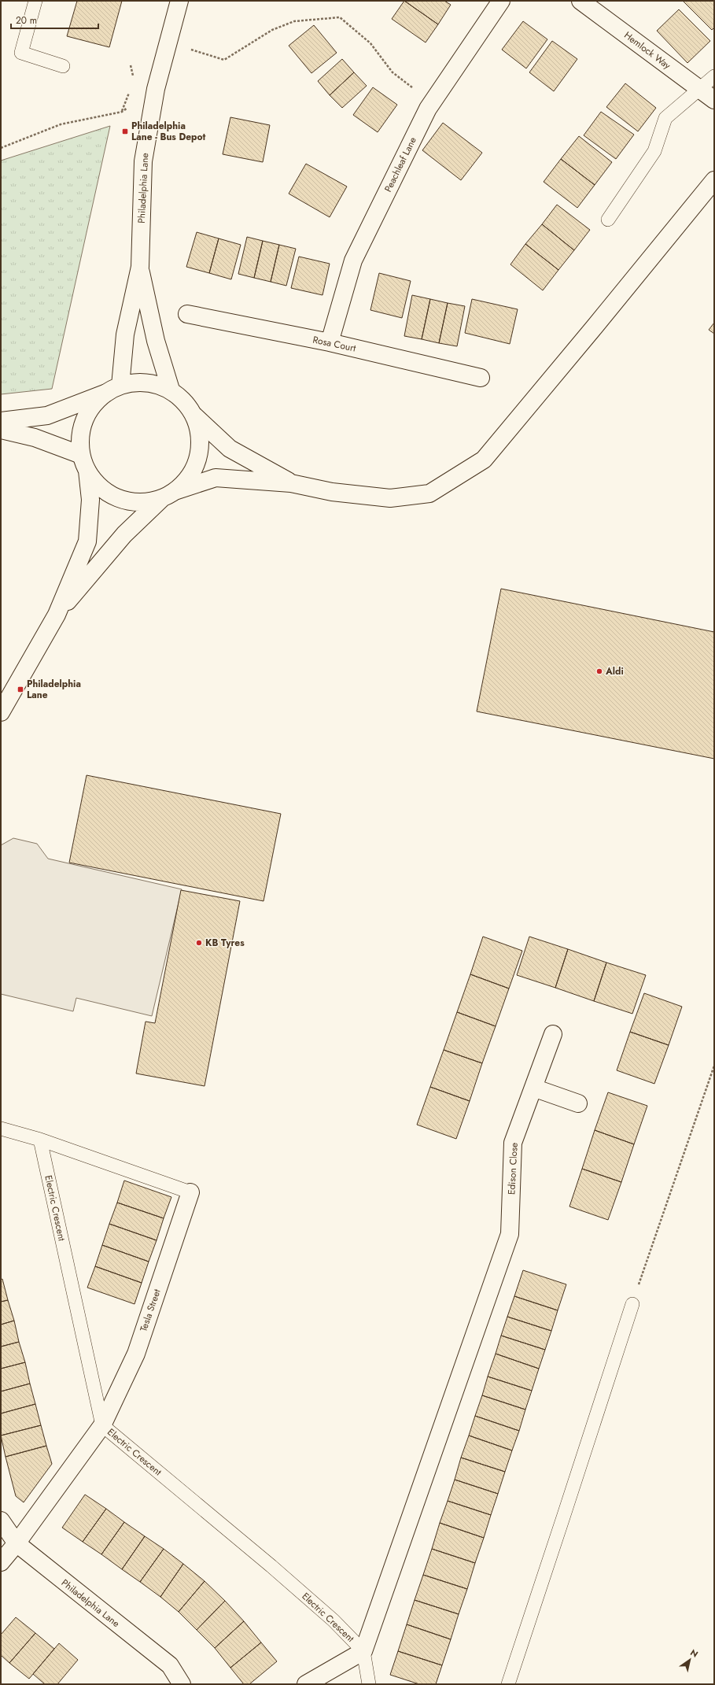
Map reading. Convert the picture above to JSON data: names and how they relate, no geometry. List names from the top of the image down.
{
  "streets": {
    "street": [
      "Hemlock Way",
      "Peachleaf Lane",
      "Philadelphia Lane",
      "Rosa Court",
      "Edison Close",
      "Tesla Street"
    ],
    "lane": ["Electric Crescent"]
  },
  "crossings": [
    ["Peachleaf Lane", "Rosa Court"],
    ["Philadelphia Lane", "Tesla Street"],
    ["Edison Close", "Electric Crescent"],
    ["Electric Crescent", "Tesla Street"]
  ],
  "places": {
    "transit": ["Philadelphia Lane - Bus Depot", "Philadelphia Lane"],
    "other": ["Aldi", "KB Tyres"]
  },
  "scale_bar": "20 m",
  "north": "top right"
}
